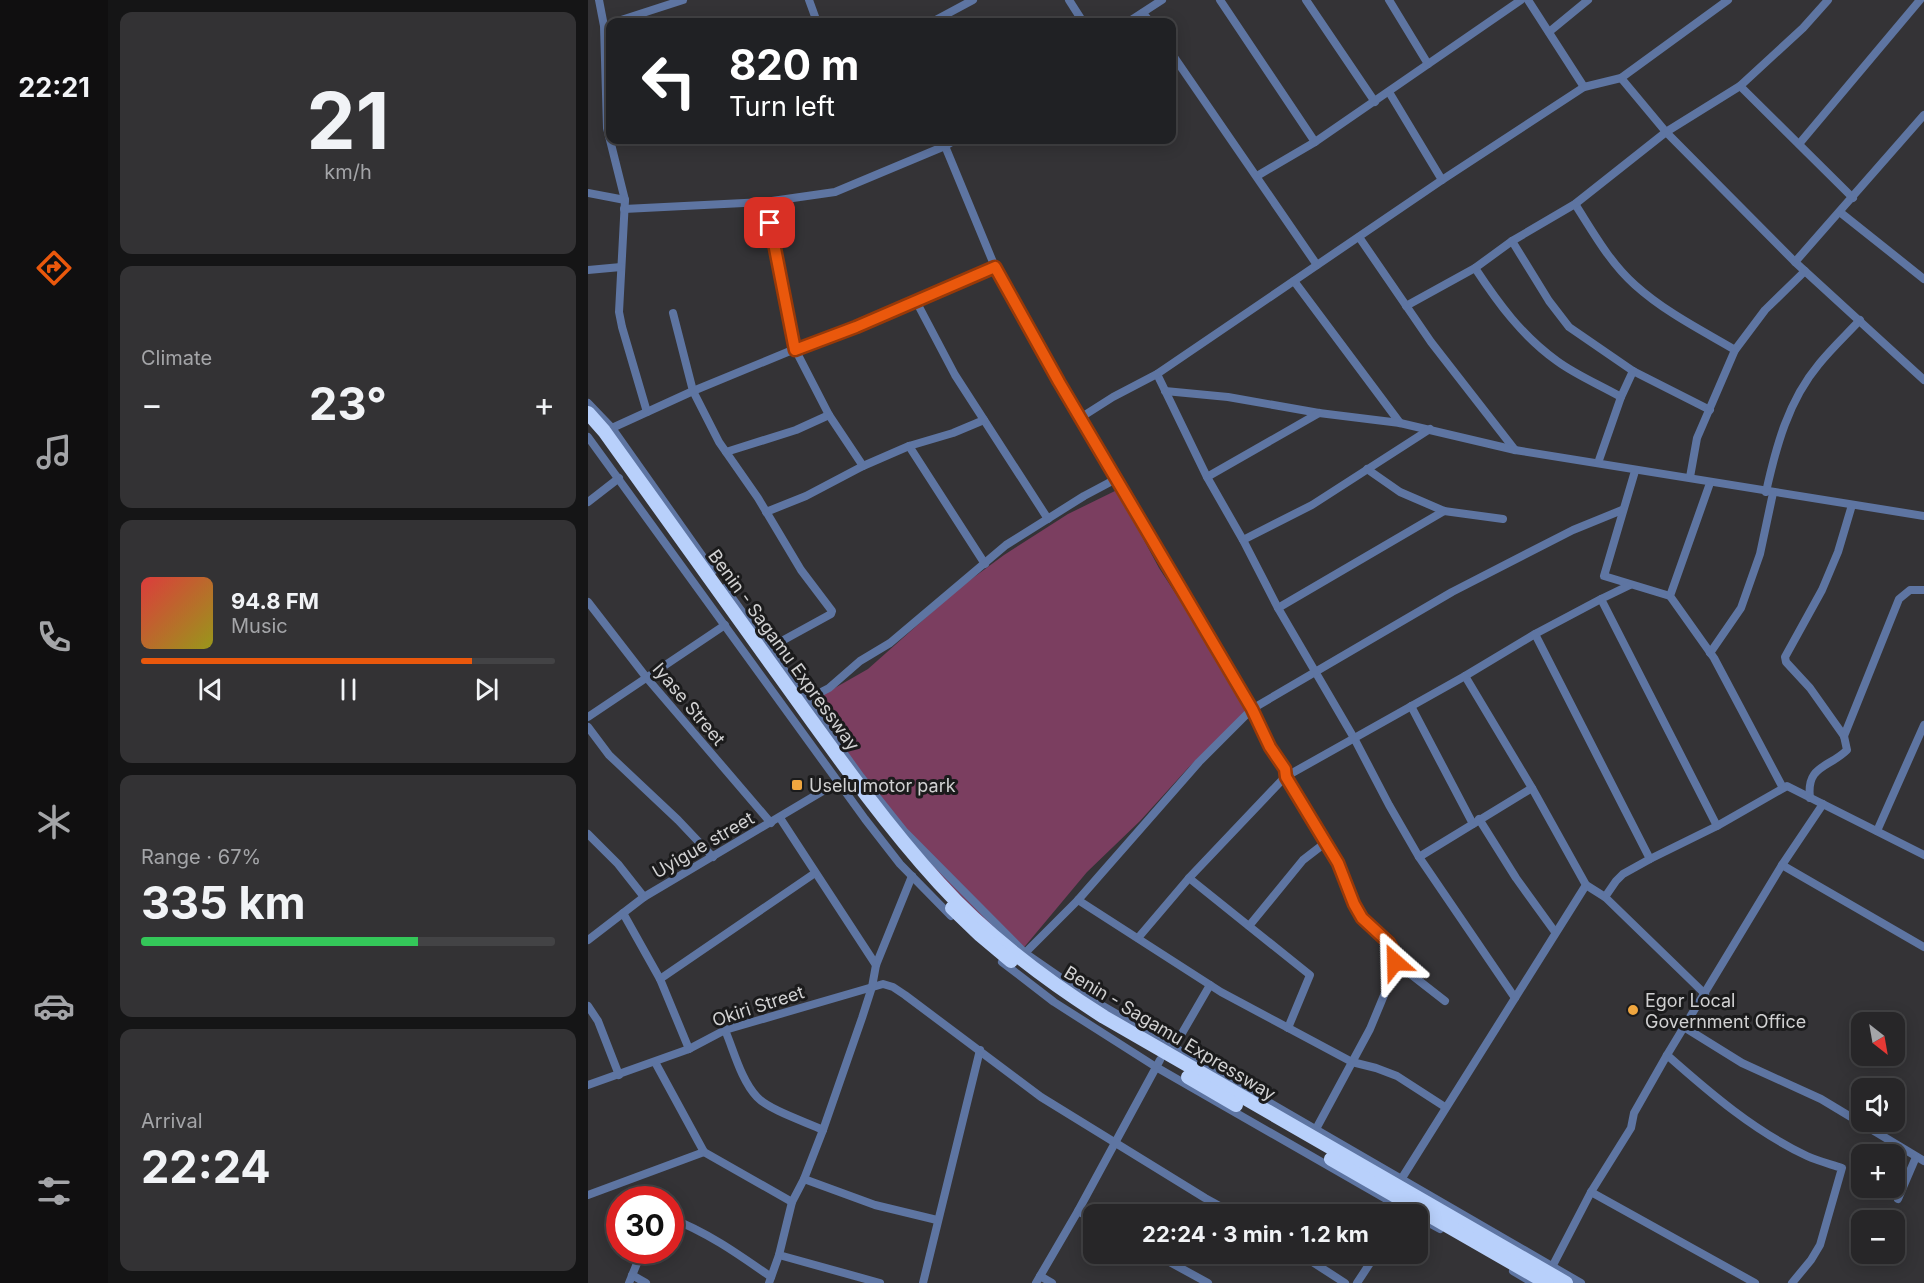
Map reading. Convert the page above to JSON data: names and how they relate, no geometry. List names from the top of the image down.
{
  "streets": {
    "highway": ["Benin - Sagamu Expressway"],
    "street": ["Iyase Street", "Uyigue street", "Okiri Street"]
  },
  "crossings": [
    ["Iyase Street", "Uyigue street"]
  ],
  "places": {
    "transit": ["Uselu motor park"],
    "other": ["Egor Local Government Office"]
  },
  "north": "bottom right",
  "page": {
    "tabs": "22:21",
    "tile": [
      ["21", "km/h"],
      "Climate",
      ["Range · 67%", "335 km"],
      ["Arrival", "22:24"]
    ],
    "turn": ["820 m", "Turn left"],
    "heat": ["−", "23°", "+"],
    "song": ["94.8 FM", "Music"],
    "map_buttons": ["+", "−"],
    "limit": "30",
    "trip": "22:24 · 3 min · 1.2 km"
  }
}
